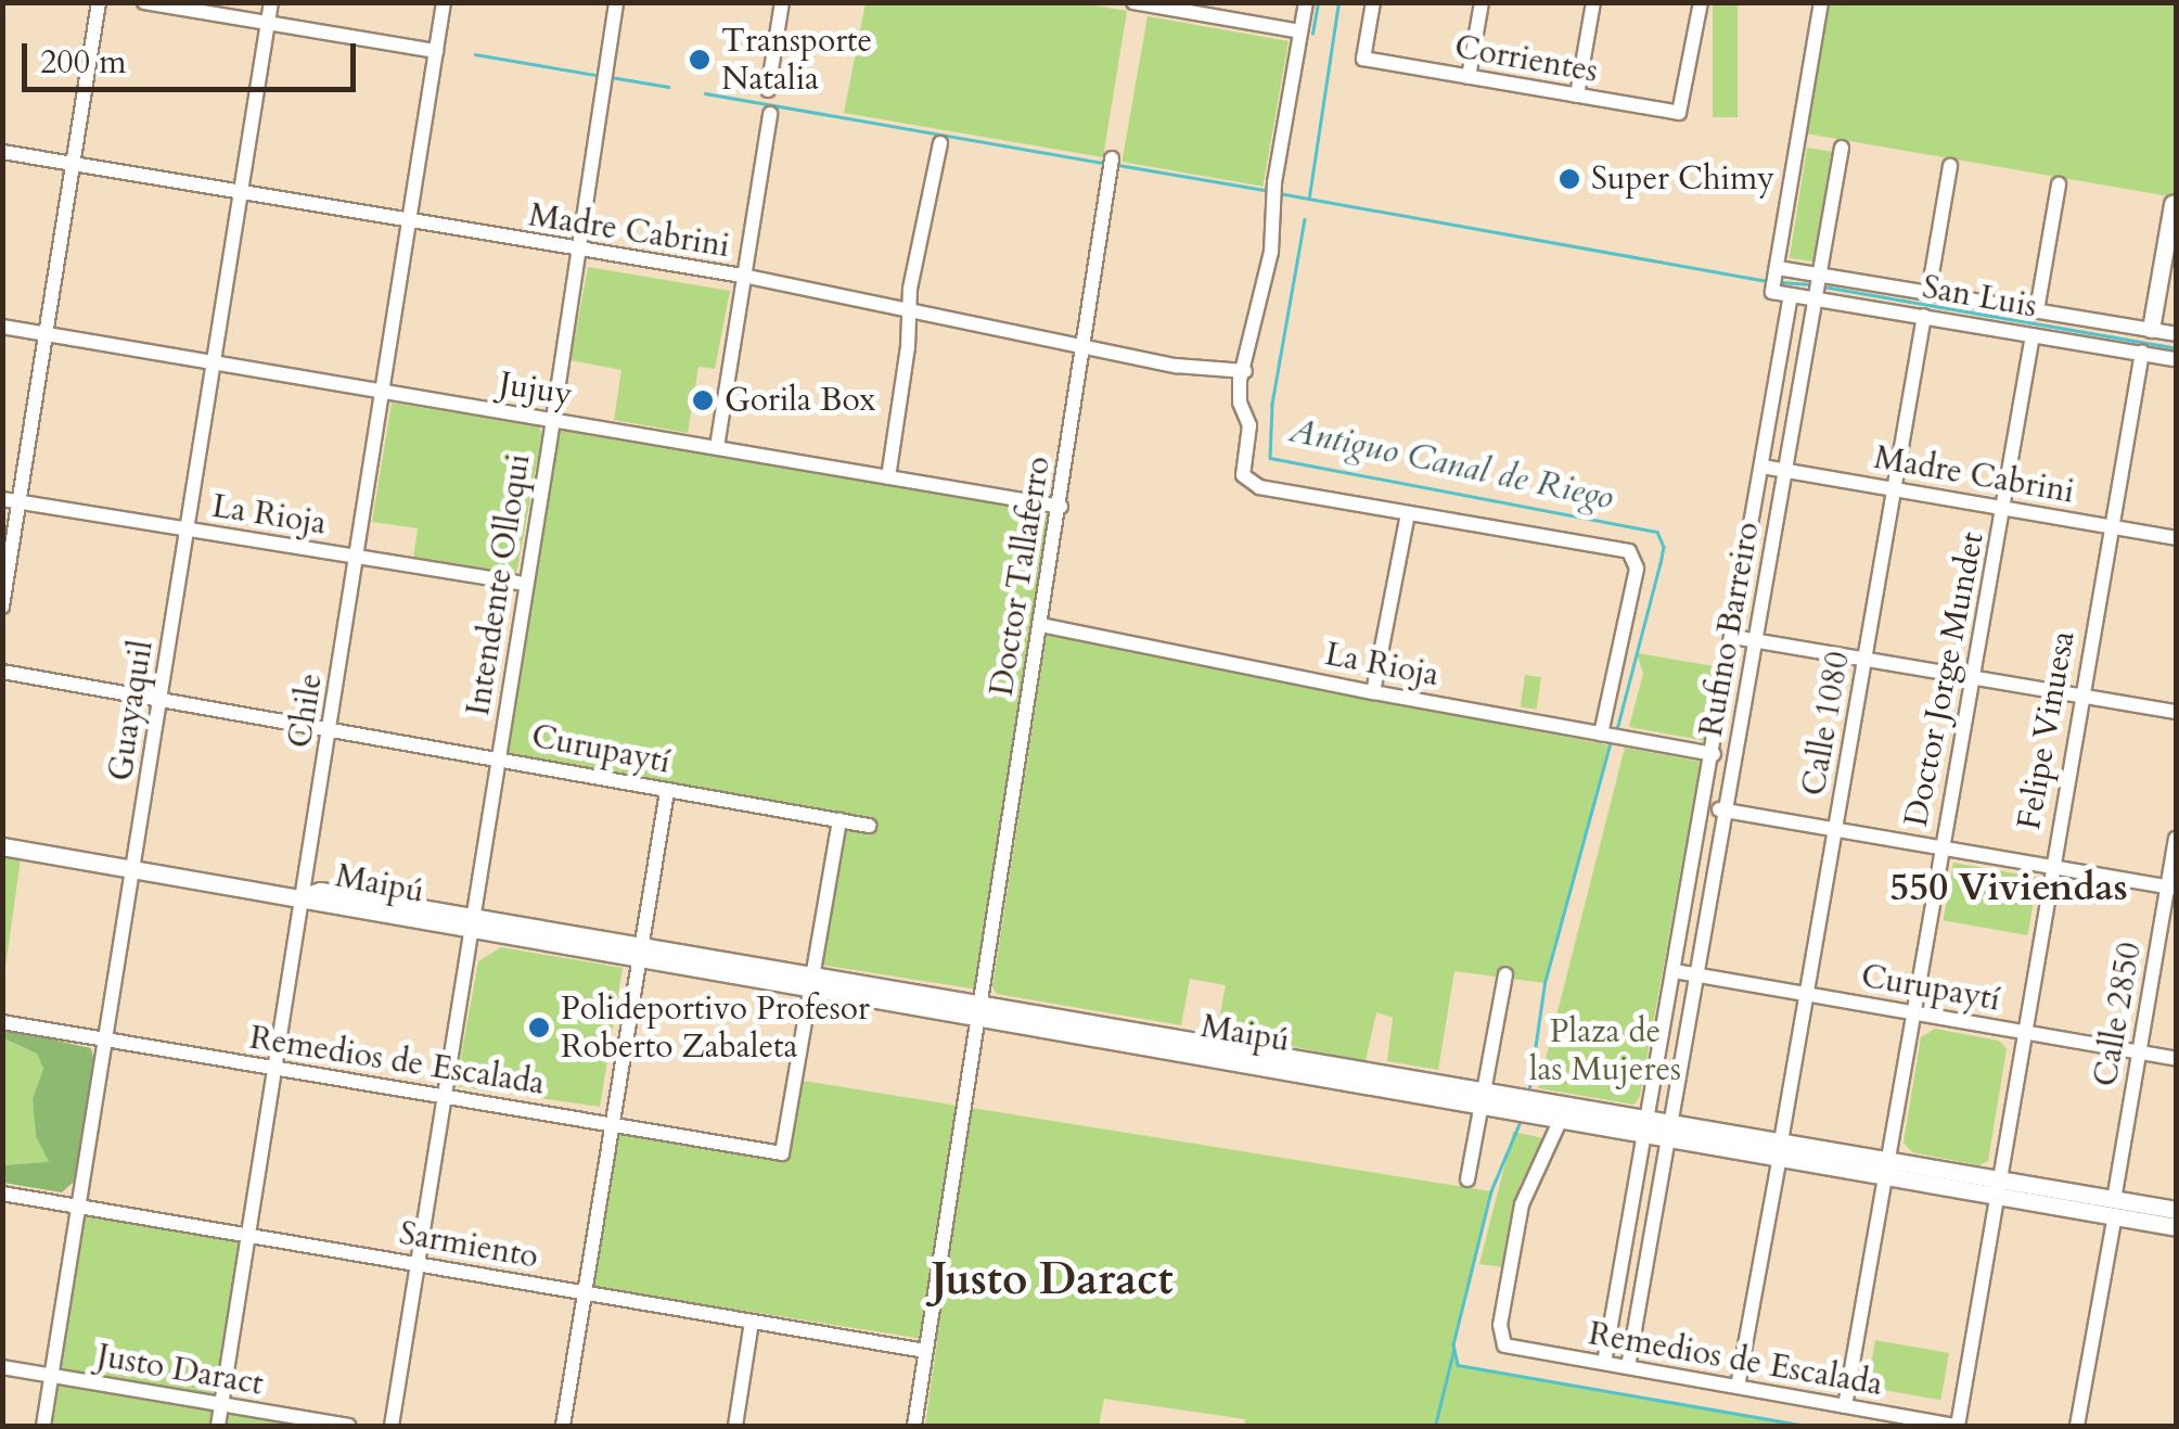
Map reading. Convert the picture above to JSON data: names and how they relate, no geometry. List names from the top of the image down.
{
  "streets": {
    "street": [
      "Corrientes",
      "Madre Cabrini",
      "San Luis",
      "Jujuy",
      "La Rioja",
      "Doctor Tallaferro",
      "Intendente Olloqui",
      "Rufino Barreiro",
      "Doctor Jorge Mundet",
      "Guayaquil",
      "Chile",
      "Calle 1080",
      "Felipe Vinuesa",
      "Curupaytí",
      "Maipú",
      "Calle 2850",
      "Remedios de Escalada",
      "Sarmiento",
      "Justo Daract"
    ]
  },
  "crossings": [
    ["Madre Cabrini", "Doctor Tallaferro"],
    ["Madre Cabrini", "Intendente Olloqui"],
    ["Madre Cabrini", "Rufino Barreiro"],
    ["Madre Cabrini", "Doctor Jorge Mundet"],
    ["Madre Cabrini", "Guayaquil"],
    ["Madre Cabrini", "Chile"],
    ["Madre Cabrini", "Calle 1080"],
    ["Madre Cabrini", "Felipe Vinuesa"],
    ["San Luis", "Rufino Barreiro"],
    ["San Luis", "Doctor Jorge Mundet"],
    ["San Luis", "Calle 1080"],
    ["San Luis", "Felipe Vinuesa"],
    ["Jujuy", "Doctor Tallaferro"],
    ["Jujuy", "Intendente Olloqui"],
    ["Jujuy", "Guayaquil"],
    ["Jujuy", "Chile"],
    ["La Rioja", "Doctor Tallaferro"],
    ["La Rioja", "Intendente Olloqui"],
    ["La Rioja", "Rufino Barreiro"],
    ["La Rioja", "Guayaquil"],
    ["La Rioja", "Chile"],
    ["Doctor Tallaferro", "Maipú"],
    ["Doctor Tallaferro", "Sarmiento"],
    ["Intendente Olloqui", "Curupaytí"],
    ["Intendente Olloqui", "Maipú"],
    ["Intendente Olloqui", "Remedios de Escalada"],
    ["Intendente Olloqui", "Sarmiento"],
    ["Rufino Barreiro", "Curupaytí"],
    ["Rufino Barreiro", "Maipú"],
    ["Rufino Barreiro", "Remedios de Escalada"],
    ["Doctor Jorge Mundet", "Curupaytí"],
    ["Doctor Jorge Mundet", "Maipú"],
    ["Doctor Jorge Mundet", "Remedios de Escalada"],
    ["Guayaquil", "Curupaytí"],
    ["Guayaquil", "Maipú"],
    ["Guayaquil", "Remedios de Escalada"],
    ["Guayaquil", "Sarmiento"],
    ["Guayaquil", "Justo Daract"],
    ["Chile", "Curupaytí"],
    ["Chile", "Maipú"],
    ["Chile", "Remedios de Escalada"],
    ["Chile", "Sarmiento"],
    ["Chile", "Justo Daract"],
    ["Calle 1080", "Curupaytí"],
    ["Calle 1080", "Maipú"],
    ["Calle 1080", "Remedios de Escalada"],
    ["Felipe Vinuesa", "Curupaytí"],
    ["Felipe Vinuesa", "Maipú"],
    ["Felipe Vinuesa", "Remedios de Escalada"],
    ["Curupaytí", "Calle 2850"],
    ["Maipú", "Calle 2850"],
    ["Maipú", "Remedios de Escalada"]
  ],
  "districts": ["550 Viviendas", "Justo Daract"],
  "water": ["Antiguo Canal de Riego"],
  "parks": ["Plaza de las Mujeres"],
  "places": [
    "Transporte Natalia",
    "Super Chimy",
    "Gorila Box",
    "Polideportivo Profesor Roberto Zabaleta"
  ],
  "scale_bar": "200 m"
}
